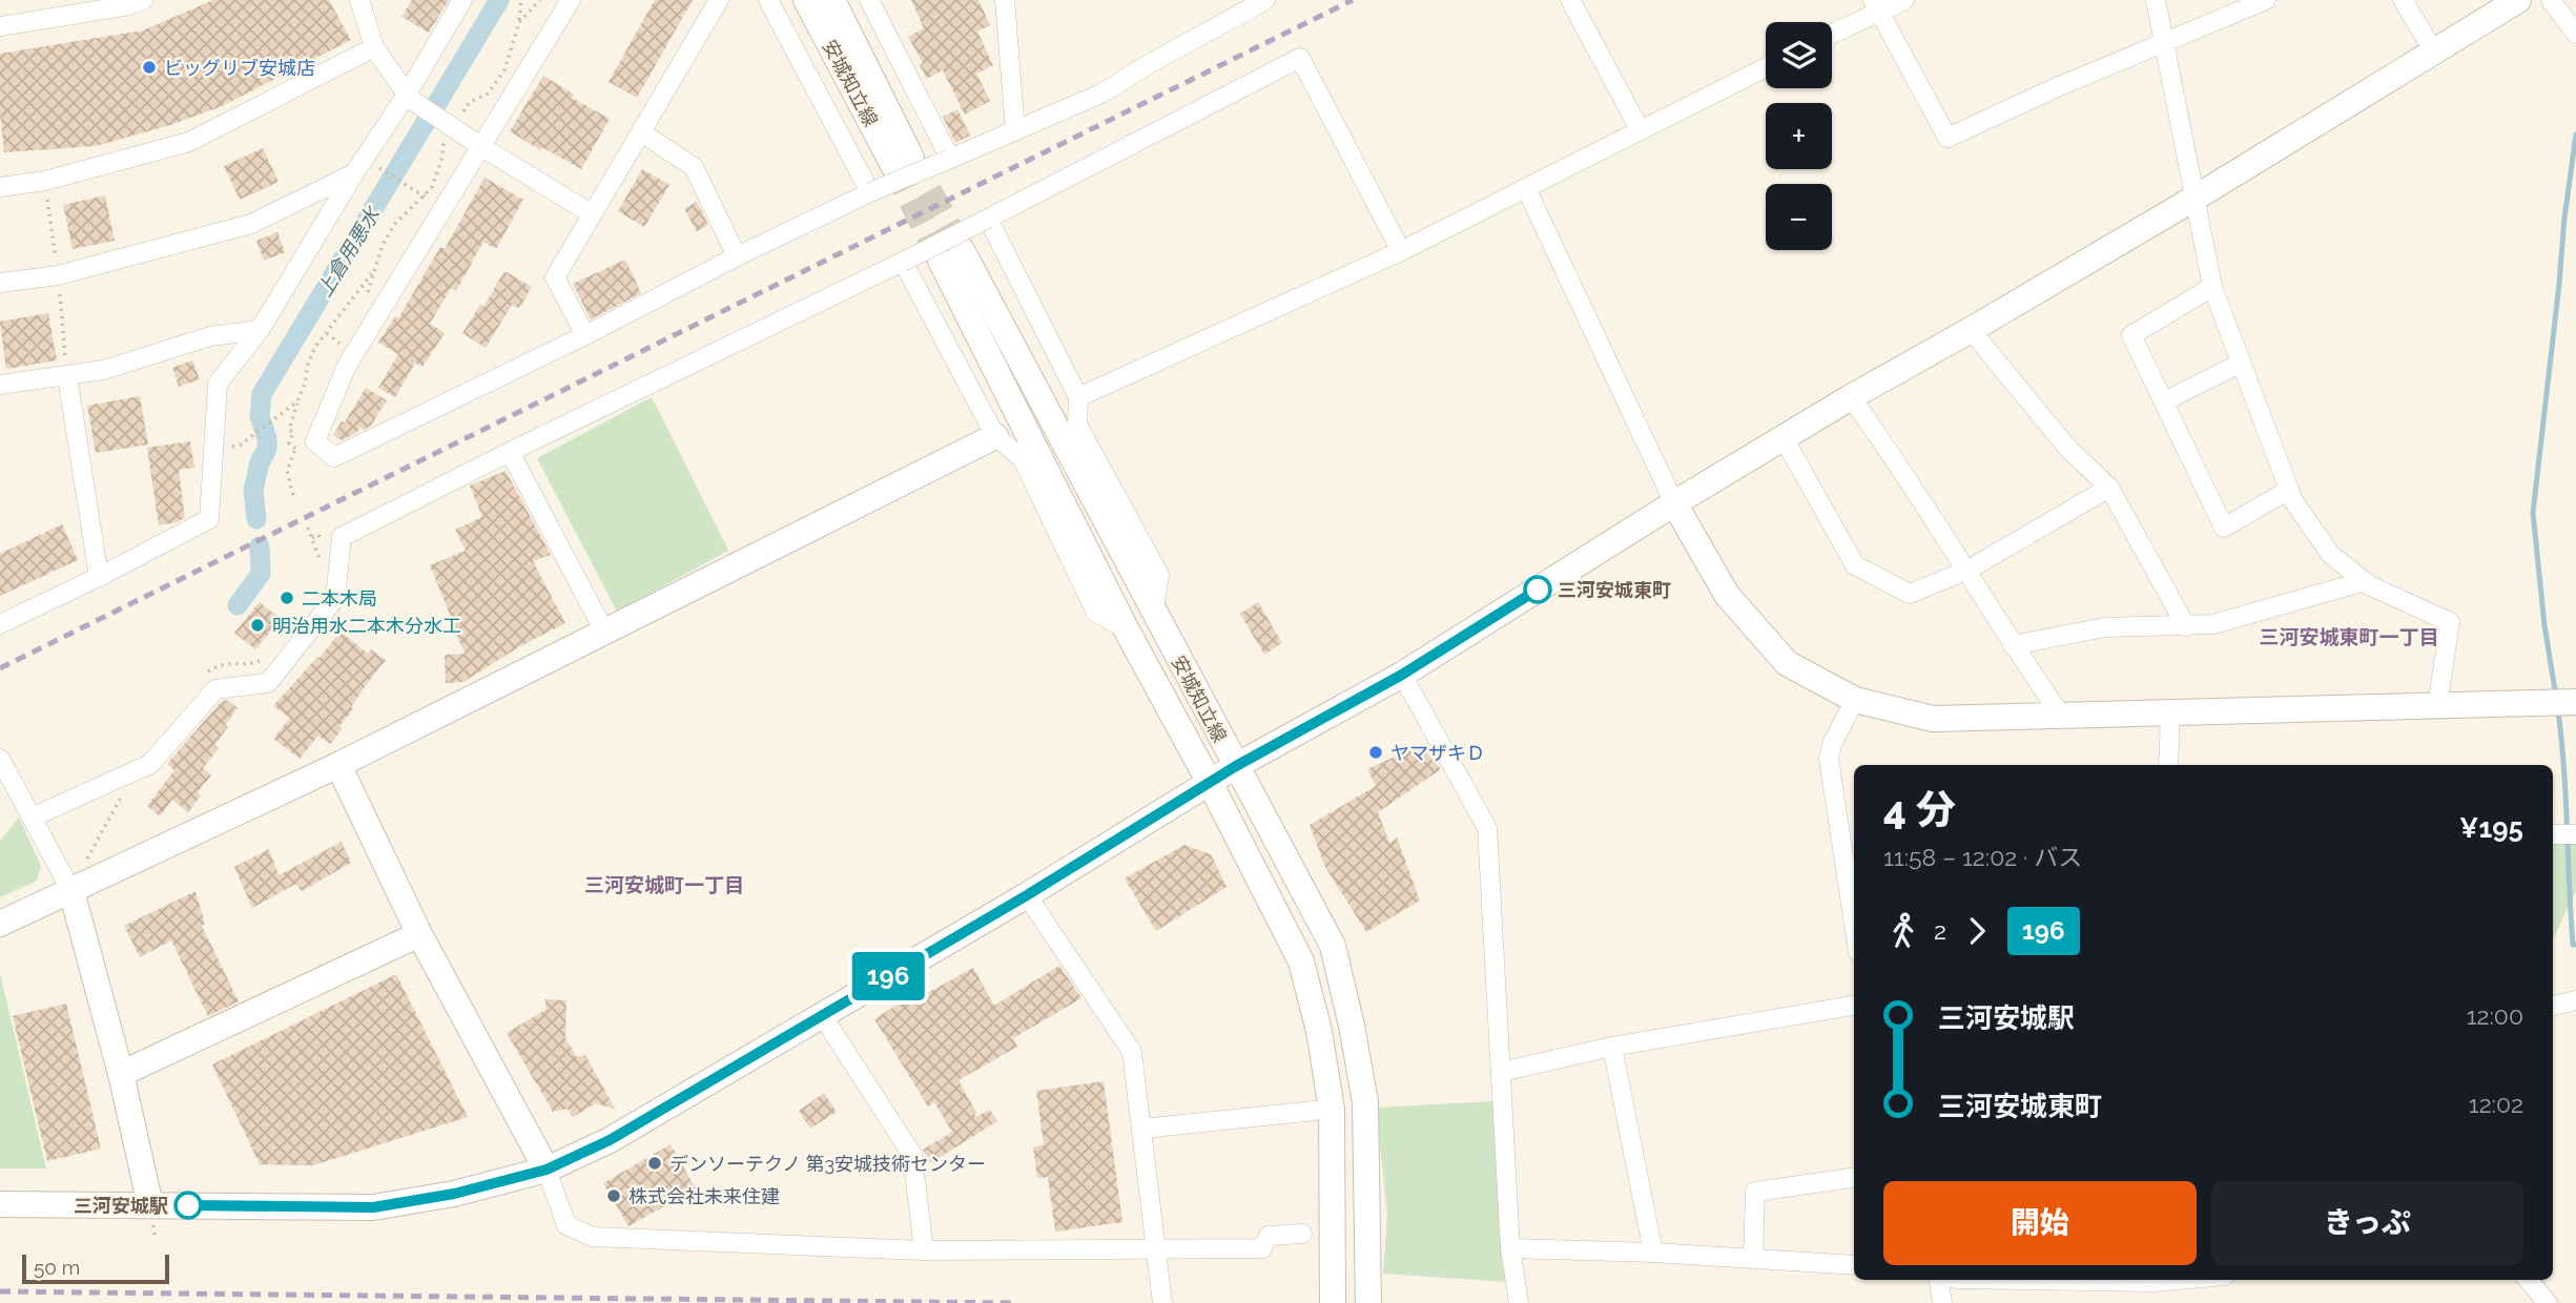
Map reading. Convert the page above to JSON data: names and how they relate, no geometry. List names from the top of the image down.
{
  "streets": {
    "street": ["安城知立線"]
  },
  "districts": ["三河安城東町一丁目", "三河安城町一丁目"],
  "water": ["上倉用悪水"],
  "places": [
    "ビッグリブ安城店",
    "三河安城東町",
    "二本木局",
    "明治用水二本木分水工",
    "ヤマザキＤ",
    "デンソーテクノ 第3安城技術センター",
    "株式会社未来住建",
    "三河安城駅"
  ],
  "lines": ["bus line 196"],
  "scale_bar": "50 m",
  "page": {
    "on_map": "196",
    "map_buttons": ["+", "−"],
    "heading": ["4 分", "11:58 – 12:02 · バス", "¥195"],
    "legs": ["2", "196"],
    "list": [
      {
        "name": "三河安城駅",
        "value": "12:00"
      },
      {
        "name": "三河安城東町",
        "value": "12:02"
      }
    ],
    "buttons": ["開始", "きっぷ"],
    "scale": "50 m"
  }
}
